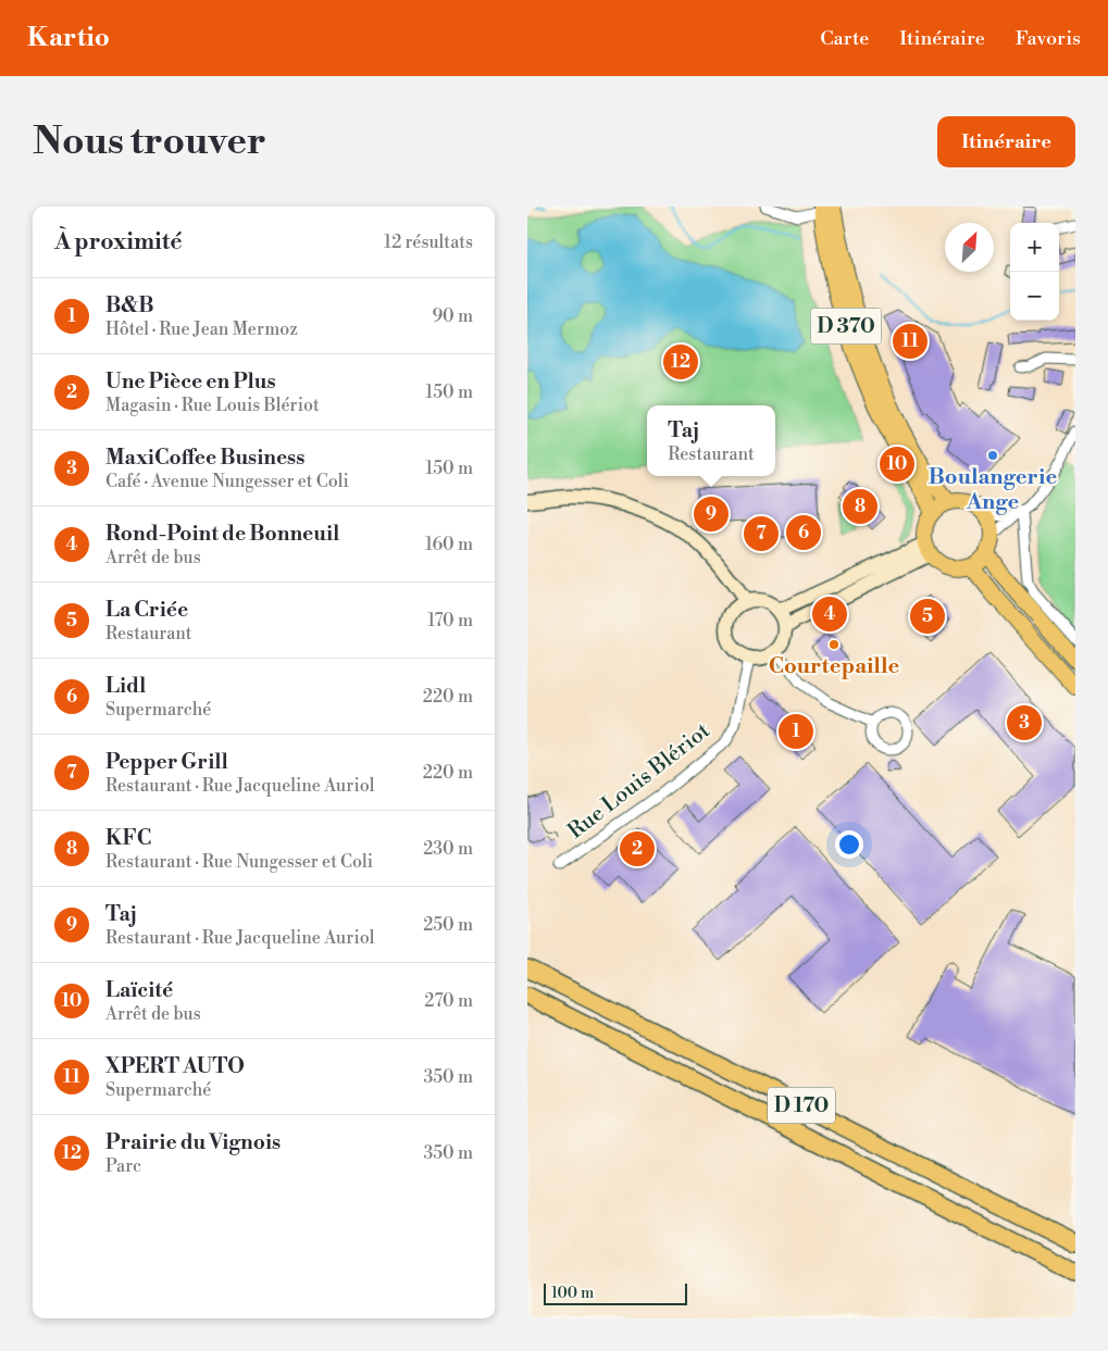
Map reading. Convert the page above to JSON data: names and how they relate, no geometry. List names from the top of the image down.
{
  "streets": {
    "highway": ["D 170"],
    "main road": ["D 370"],
    "street": ["Rue Louis Blériot"]
  },
  "places": ["Boulangerie Ange", "Courtepaille"],
  "scale_bar": "100 m",
  "north": "top right",
  "page": {
    "header": "Kartio",
    "nav": ["Carte", "Itinéraire", "Favoris"],
    "buttons": "Itinéraire",
    "title": "Nous trouver",
    "heading": ["À proximité", "12 résultats"],
    "map_buttons": ["+", "−"],
    "list": [
      {
        "mark": "1",
        "name": "B&B",
        "note": "Hôtel · Rue Jean Mermoz",
        "value": "90 m"
      },
      {
        "mark": "2",
        "name": "Une Pièce en Plus",
        "note": "Magasin · Rue Louis Blériot",
        "value": "150 m"
      },
      {
        "mark": "3",
        "name": "MaxiCoffee Business",
        "note": "Café · Avenue Nungesser et Coli",
        "value": "150 m"
      },
      {
        "mark": "4",
        "name": "Rond-Point de Bonneuil",
        "note": "Arrêt de bus",
        "value": "160 m"
      },
      {
        "mark": "5",
        "name": "La Criée",
        "note": "Restaurant",
        "value": "170 m"
      },
      {
        "mark": "6",
        "name": "Lidl",
        "note": "Supermarché",
        "value": "220 m"
      },
      {
        "mark": "7",
        "name": "Pepper Grill",
        "note": "Restaurant · Rue Jacqueline Auriol",
        "value": "220 m"
      },
      {
        "mark": "8",
        "name": "KFC",
        "note": "Restaurant · Rue Nungesser et Coli",
        "value": "230 m"
      },
      {
        "mark": "9",
        "name": "Taj",
        "note": "Restaurant · Rue Jacqueline Auriol",
        "value": "250 m"
      },
      {
        "mark": "10",
        "name": "Laïcité",
        "note": "Arrêt de bus",
        "value": "270 m"
      },
      {
        "mark": "11",
        "name": "XPERT AUTO",
        "note": "Supermarché",
        "value": "350 m"
      },
      {
        "mark": "12",
        "name": "Prairie du Vignois",
        "note": "Parc",
        "value": "350 m"
      }
    ],
    "pins": [
      "11",
      "12",
      "10",
      "8",
      "9",
      "6",
      "7",
      "4",
      "5",
      "3",
      "1",
      "2"
    ],
    "popup": ["Taj", "Restaurant"],
    "scale": "100 m"
  }
}
